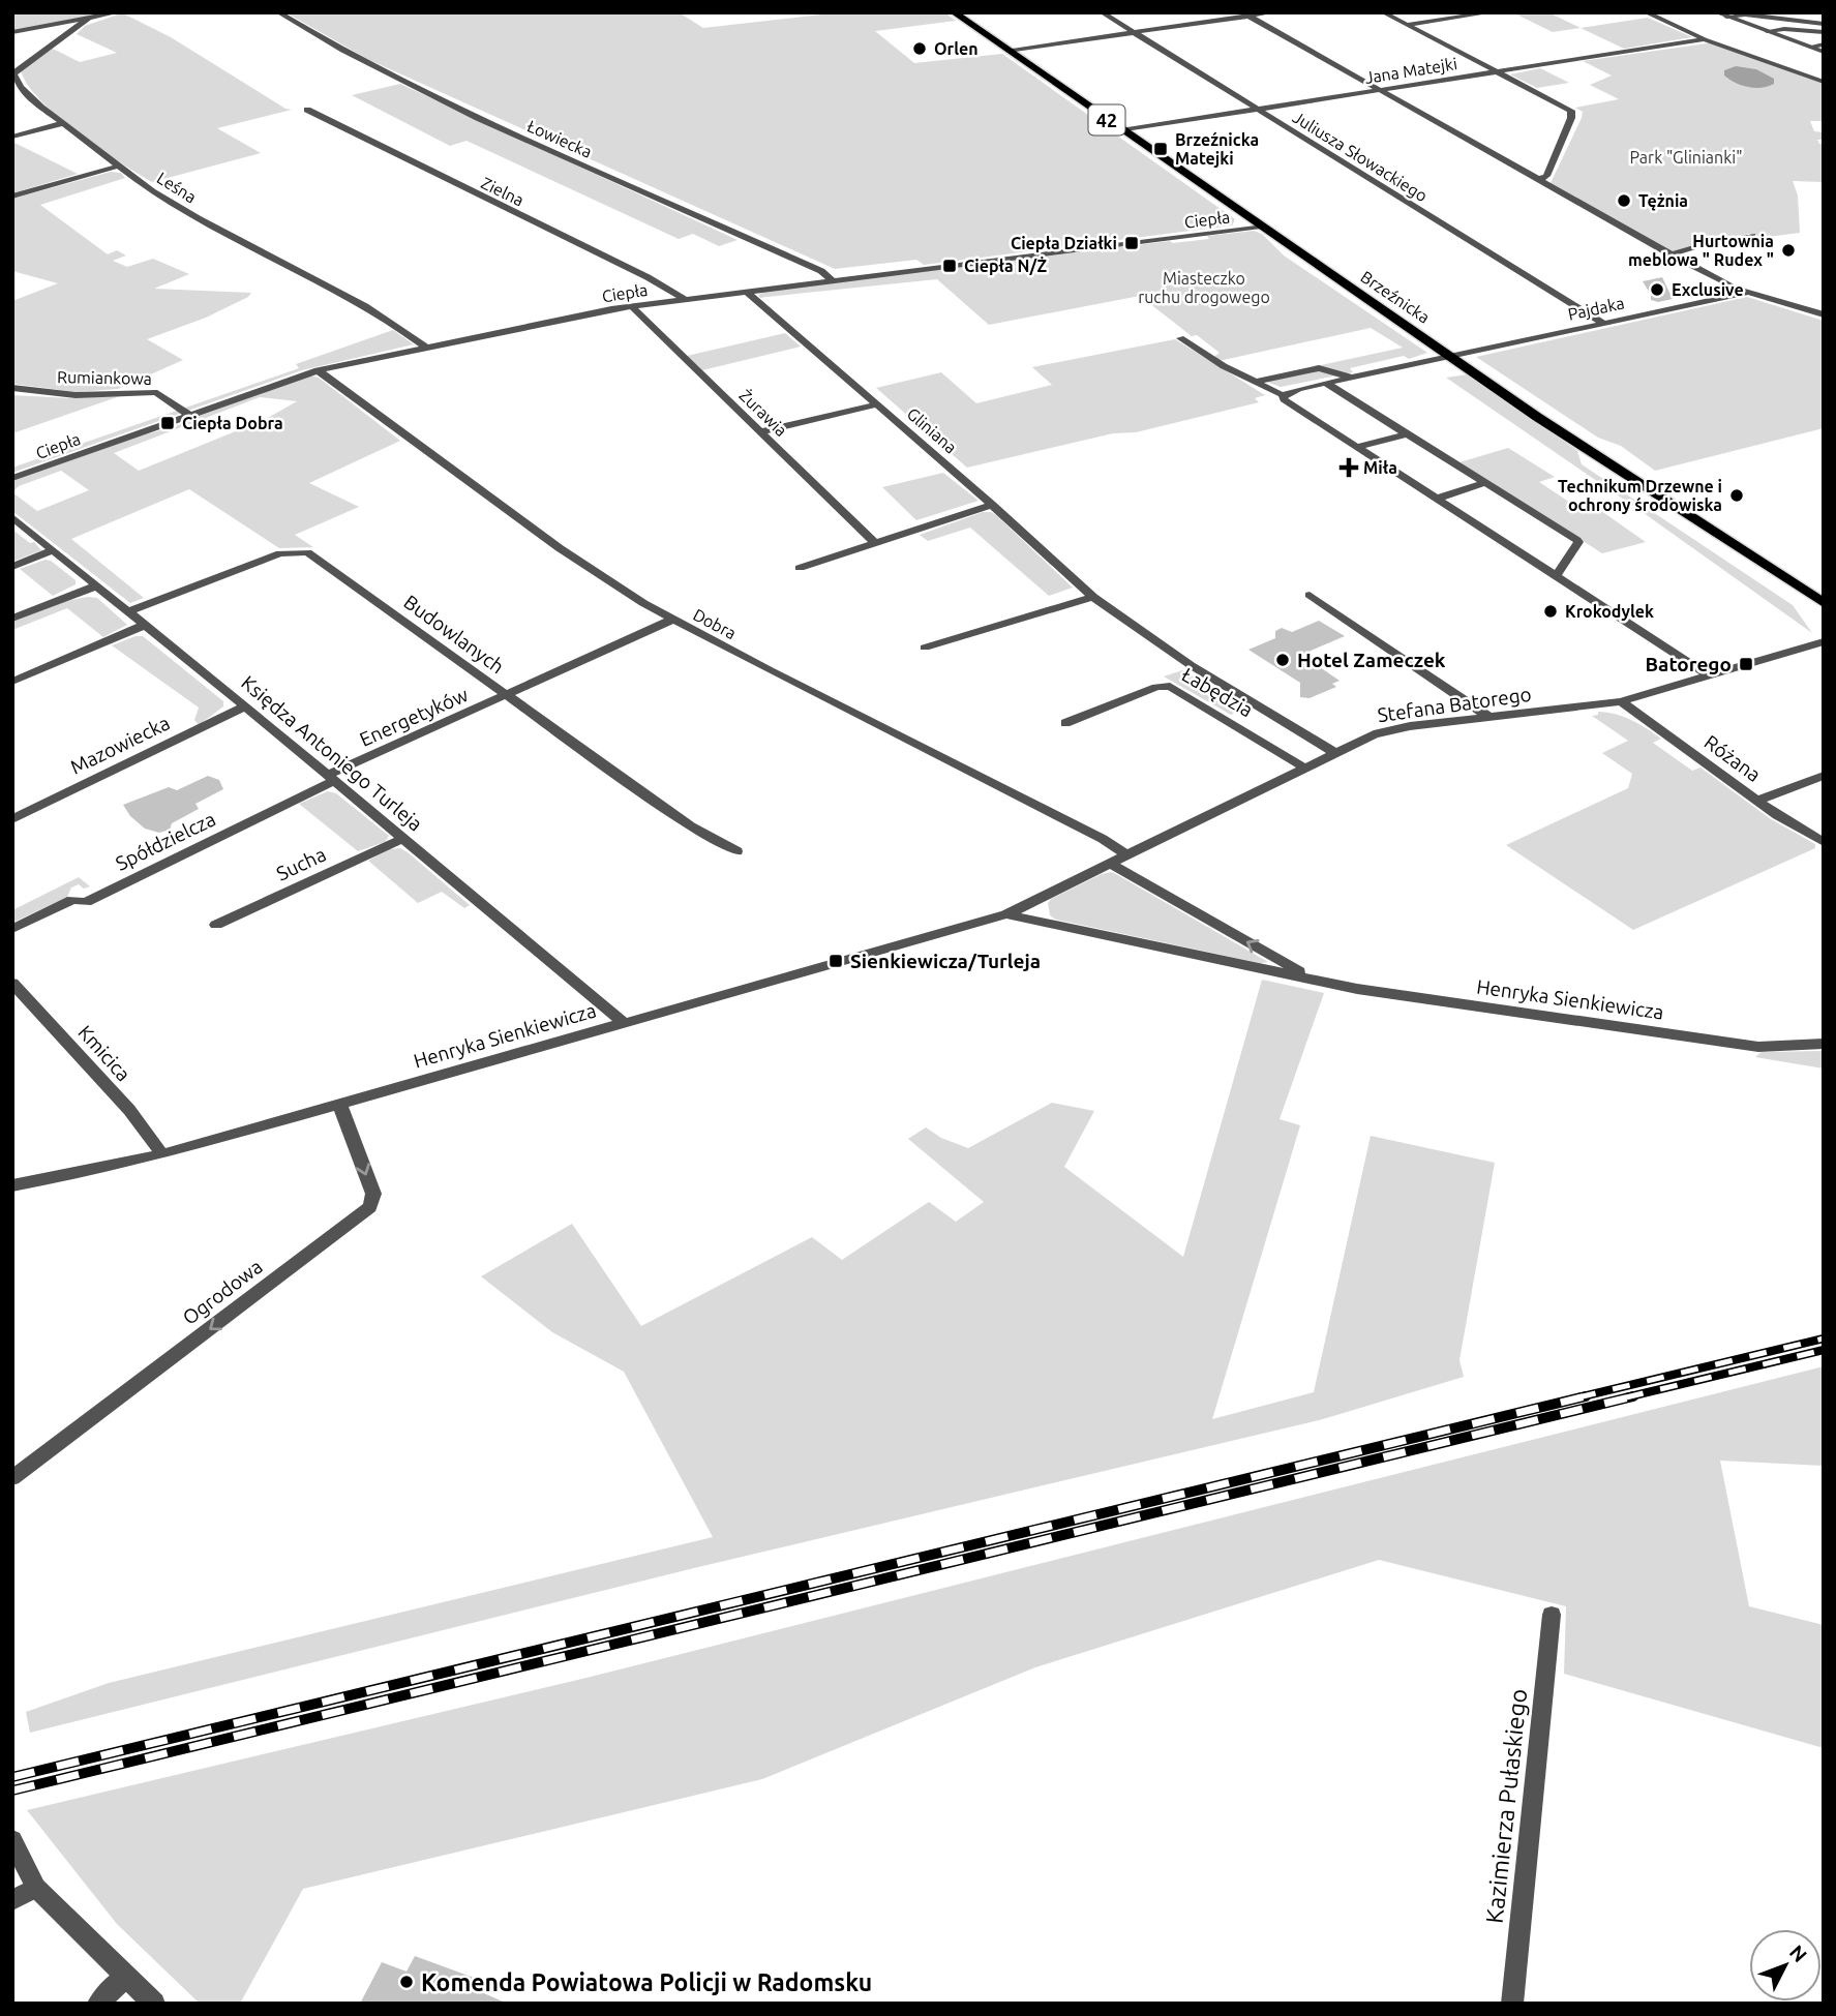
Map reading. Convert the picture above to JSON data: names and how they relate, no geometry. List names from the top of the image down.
{
  "streets": {
    "main road": ["42", "Brzeźnicka"],
    "street": [
      "Jana Matejki",
      "Łowiecka",
      "Juliusza Słowackiego",
      "Leśna",
      "Zielna",
      "Ciepła",
      "Pajdaka",
      "Rumiankowa",
      "Żurawia",
      "Gliniana",
      "Dobra",
      "Budowlanych",
      "Łabędzia",
      "Stefana Batorego",
      "Energetyków",
      "Mazowiecka",
      "Księdza Antoniego Turleja",
      "Różana",
      "Spółdzielcza",
      "Sucha",
      "Henryka Sienkiewicza",
      "Kmicica",
      "Ogrodowa",
      "Kazimierza Pułaskiego"
    ]
  },
  "crossings": [
    ["Jana Matejki", "Juliusza Słowackiego"],
    ["Jana Matejki", "Brzeźnicka"],
    ["Łowiecka", "Ciepła"],
    ["Juliusza Słowackiego", "Pajdaka"],
    ["Leśna", "Ciepła"],
    ["Zielna", "Ciepła"],
    ["Ciepła", "Brzeźnicka"],
    ["Ciepła", "Rumiankowa"],
    ["Ciepła", "Żurawia"],
    ["Ciepła", "Gliniana"],
    ["Ciepła", "Dobra"],
    ["Brzeźnicka", "Pajdaka"],
    ["Gliniana", "Stefana Batorego"],
    ["Dobra", "Stefana Batorego"],
    ["Dobra", "Energetyków"],
    ["Budowlanych", "Energetyków"],
    ["Budowlanych", "Księdza Antoniego Turleja"],
    ["Łabędzia", "Stefana Batorego"],
    ["Stefana Batorego", "Różana"],
    ["Stefana Batorego", "Henryka Sienkiewicza"],
    ["Energetyków", "Księdza Antoniego Turleja"],
    ["Energetyków", "Spółdzielcza"],
    ["Mazowiecka", "Księdza Antoniego Turleja"],
    ["Księdza Antoniego Turleja", "Spółdzielcza"],
    ["Księdza Antoniego Turleja", "Sucha"],
    ["Księdza Antoniego Turleja", "Henryka Sienkiewicza"],
    ["Henryka Sienkiewicza", "Kmicica"],
    ["Henryka Sienkiewicza", "Ogrodowa"]
  ],
  "one_way": ["Ogrodowa"],
  "parks": ["Park \"Glinianki\"", "Miasteczko ruchu drogowego"],
  "places": {
    "other": [
      "Orlen",
      "Tężnia",
      "Hurtownia meblowa \" Rudex \"",
      "Exclusive",
      "Technikum Drzewne i ochrony środowiska",
      "Krokodylek",
      "Hotel Zameczek",
      "Komenda Powiatowa Policji w Radomsku"
    ],
    "transit": [
      "Brzeźnicka Matejki",
      "Ciepła Działki",
      "Ciepła N/Ż",
      "Ciepła Dobra",
      "Batorego",
      "Sienkiewicza/Turleja"
    ],
    "health": ["Miła"]
  },
  "north": "top right"
}
